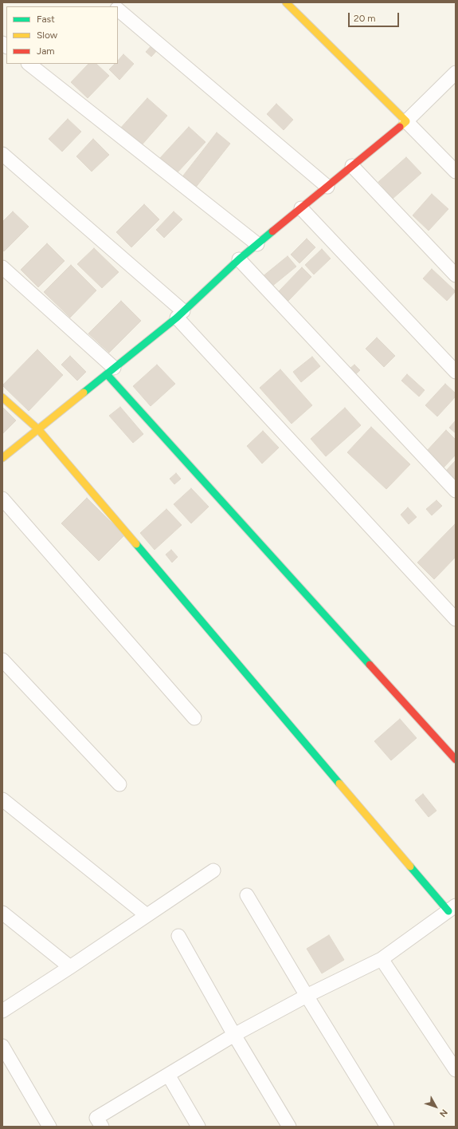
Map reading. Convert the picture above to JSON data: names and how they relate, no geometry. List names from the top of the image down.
{
  "legend": ["Fast", "Slow", "Jam"],
  "scale_bar": "20 m",
  "north": "bottom right"
}
